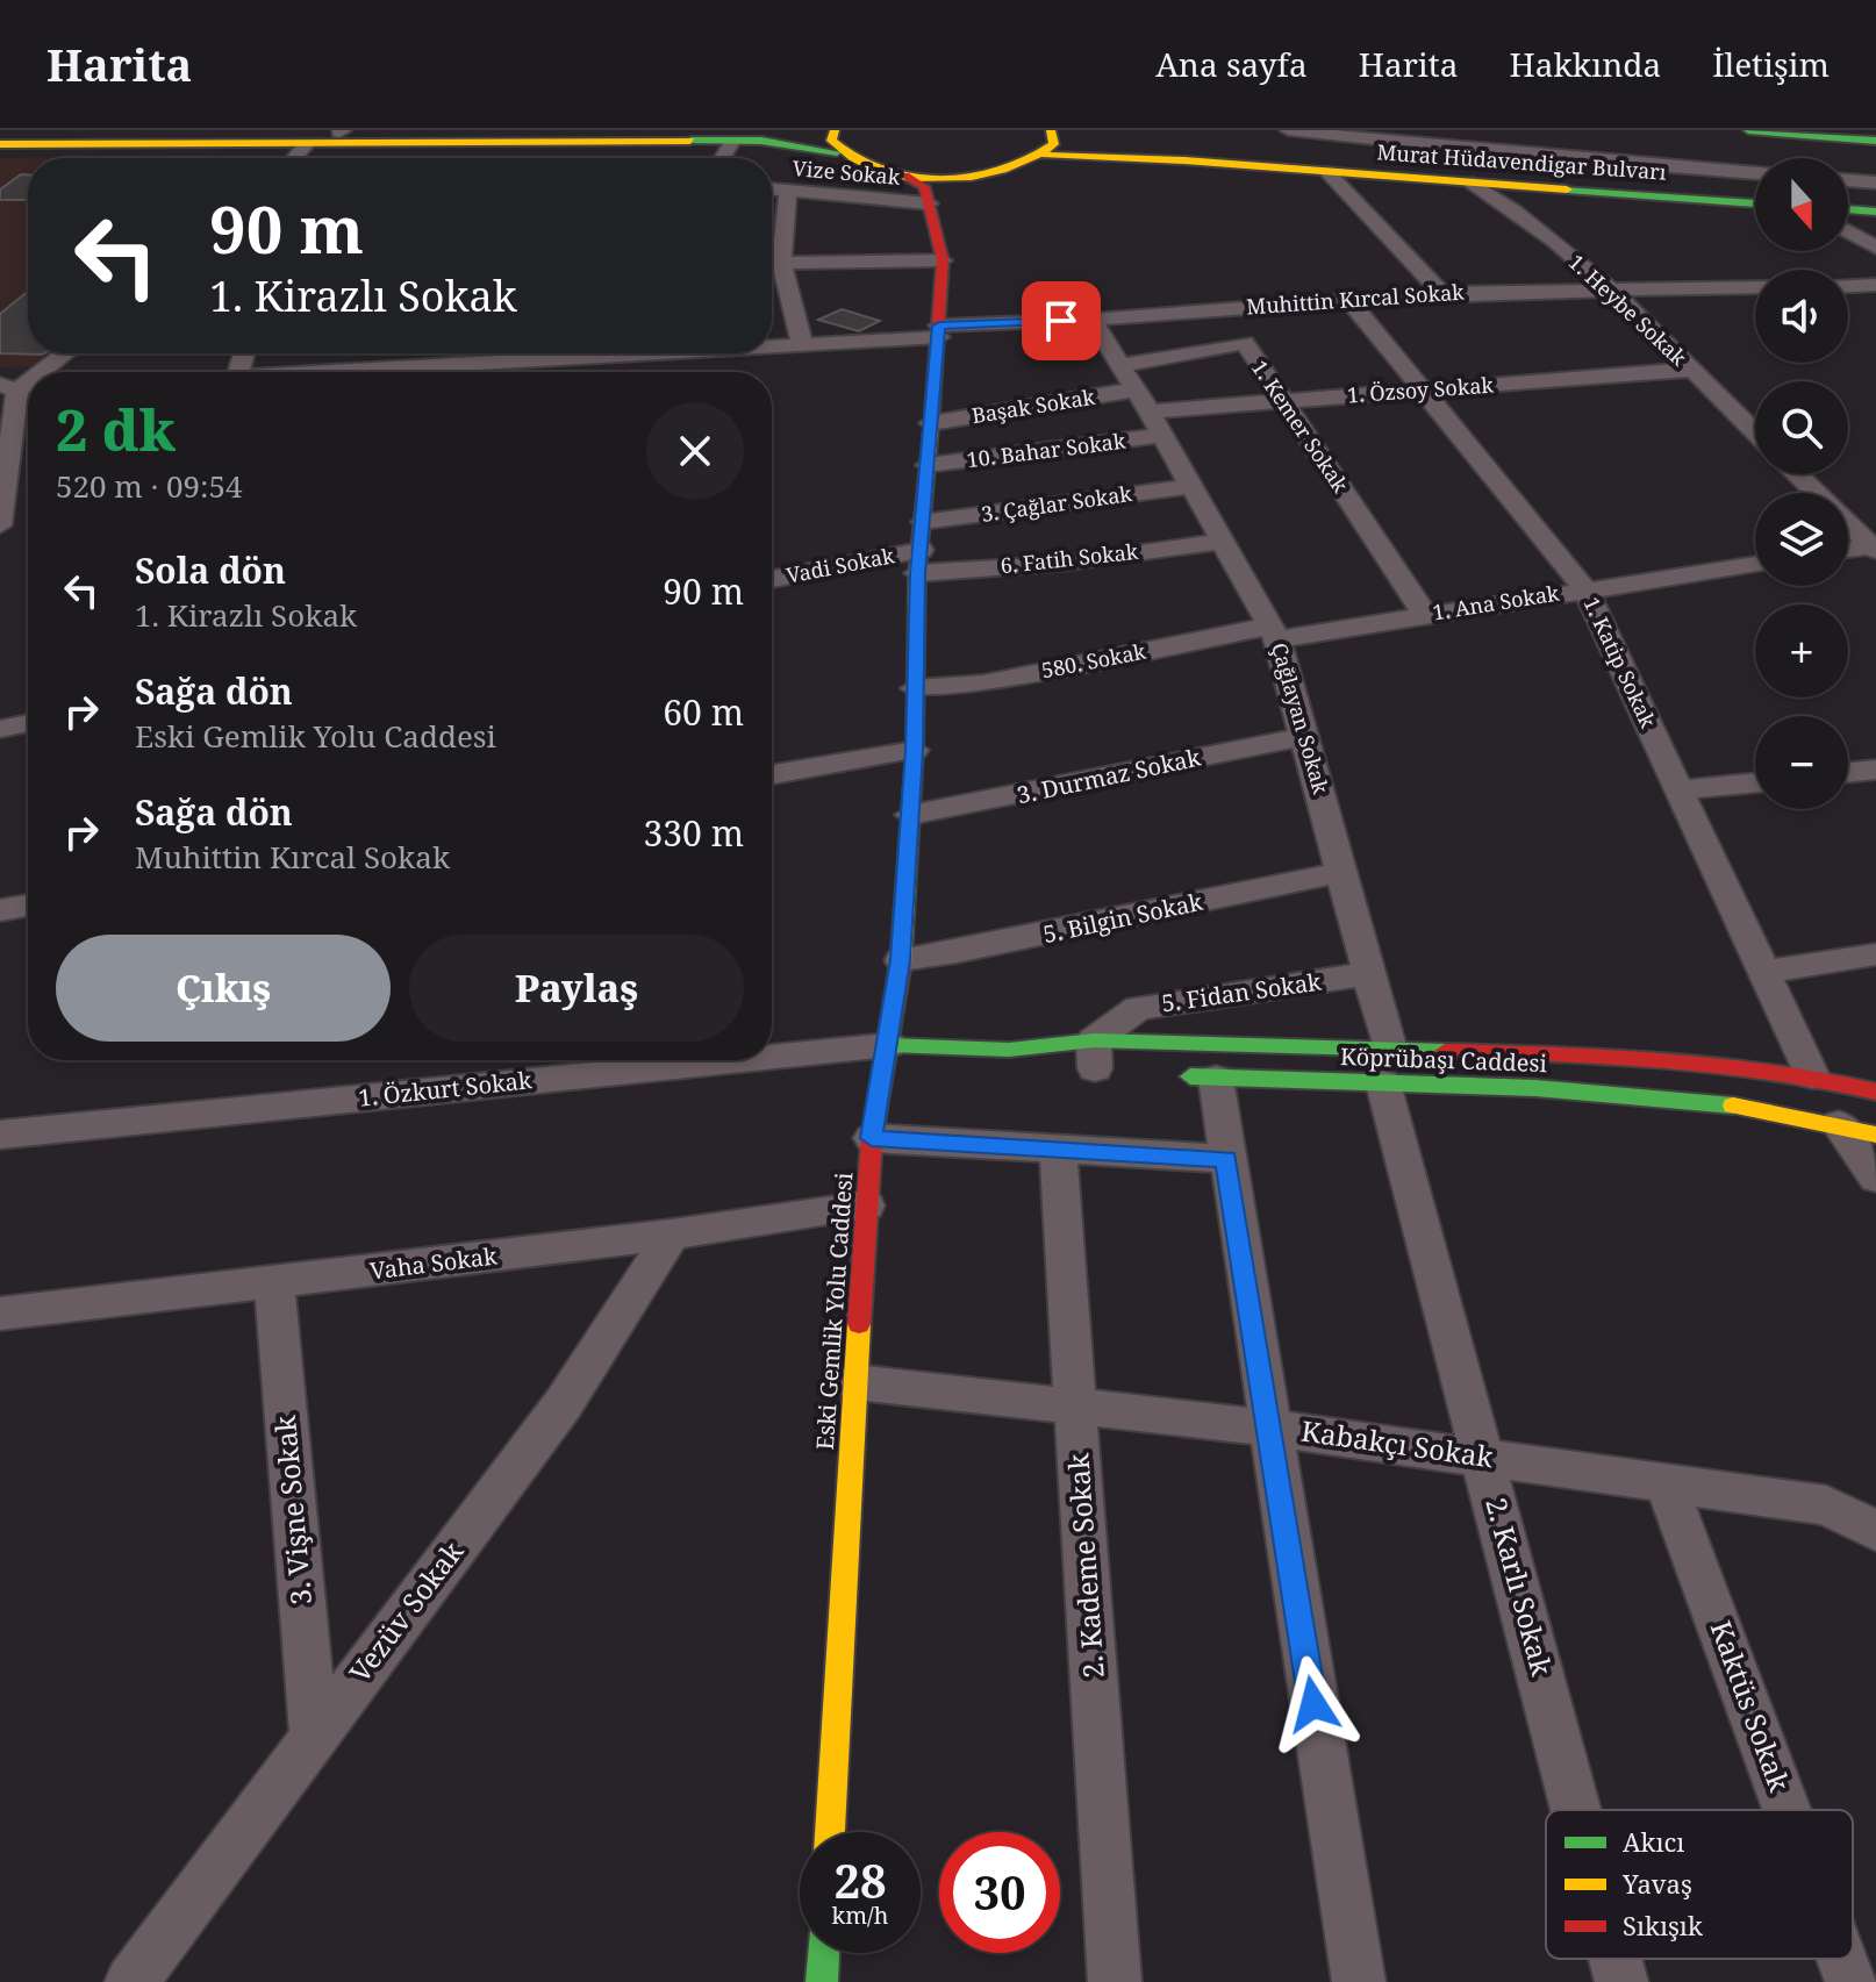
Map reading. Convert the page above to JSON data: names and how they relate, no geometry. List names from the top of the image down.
{
  "streets": {
    "main road": ["Murat Hüdavendigar Bulvarı", "Köprübaşı Caddesi", "Eski Gemlik Yolu Caddesi"],
    "street": [
      "Vize Sokak",
      "Muhittin Kırcal Sokak",
      "1. Heybe Sokak",
      "1. Özsoy Sokak",
      "Başak Sokak",
      "1. Kemer Sokak",
      "10. Bahar Sokak",
      "3. Çağlar Sokak",
      "6. Fatih Sokak",
      "Vadi Sokak",
      "1. Ana Sokak",
      "580. Sokak",
      "1. Katip Sokak",
      "Çağlayan Sokak",
      "3. Durmaz Sokak",
      "5. Bilgin Sokak",
      "5. Fidan Sokak",
      "1. Özkurt Sokak",
      "Vaha Sokak",
      "Kabakçı Sokak",
      "3. Vişne Sokak",
      "2. Kademe Sokak",
      "2. Karlı Sokak",
      "Vezüv Sokak",
      "Kaktüs Sokak"
    ]
  },
  "crossings": [
    ["Murat Hüdavendigar Bulvarı", "1. Heybe Sokak"],
    ["Vize Sokak", "Eski Gemlik Yolu Caddesi"],
    ["Muhittin Kırcal Sokak", "1. Heybe Sokak"],
    ["Muhittin Kırcal Sokak", "1. Katip Sokak"],
    ["Muhittin Kırcal Sokak", "Çağlayan Sokak"],
    ["Muhittin Kırcal Sokak", "Eski Gemlik Yolu Caddesi"],
    ["1. Heybe Sokak", "1. Özsoy Sokak"],
    ["1. Özsoy Sokak", "Başak Sokak"],
    ["1. Özsoy Sokak", "1. Kemer Sokak"],
    ["1. Özsoy Sokak", "10. Bahar Sokak"],
    ["1. Özsoy Sokak", "1. Katip Sokak"],
    ["1. Özsoy Sokak", "Çağlayan Sokak"],
    ["Başak Sokak", "10. Bahar Sokak"],
    ["Başak Sokak", "Çağlayan Sokak"],
    ["Başak Sokak", "Eski Gemlik Yolu Caddesi"],
    ["1. Kemer Sokak", "1. Ana Sokak"],
    ["1. Kemer Sokak", "Çağlayan Sokak"],
    ["10. Bahar Sokak", "Çağlayan Sokak"],
    ["10. Bahar Sokak", "Eski Gemlik Yolu Caddesi"],
    ["3. Çağlar Sokak", "Çağlayan Sokak"],
    ["3. Çağlar Sokak", "Eski Gemlik Yolu Caddesi"],
    ["6. Fatih Sokak", "Vadi Sokak"],
    ["6. Fatih Sokak", "Çağlayan Sokak"],
    ["6. Fatih Sokak", "Eski Gemlik Yolu Caddesi"],
    ["Vadi Sokak", "Eski Gemlik Yolu Caddesi"],
    ["1. Ana Sokak", "580. Sokak"],
    ["1. Ana Sokak", "1. Katip Sokak"],
    ["1. Ana Sokak", "Çağlayan Sokak"],
    ["580. Sokak", "Çağlayan Sokak"],
    ["580. Sokak", "Eski Gemlik Yolu Caddesi"],
    ["1. Katip Sokak", "Köprübaşı Caddesi"],
    ["Çağlayan Sokak", "3. Durmaz Sokak"],
    ["Çağlayan Sokak", "5. Bilgin Sokak"],
    ["Çağlayan Sokak", "5. Fidan Sokak"],
    ["Çağlayan Sokak", "Köprübaşı Caddesi"],
    ["Çağlayan Sokak", "2. Karlı Sokak"],
    ["3. Durmaz Sokak", "Eski Gemlik Yolu Caddesi"],
    ["5. Bilgin Sokak", "Eski Gemlik Yolu Caddesi"],
    ["5. Fidan Sokak", "Köprübaşı Caddesi"],
    ["Köprübaşı Caddesi", "1. Özkurt Sokak"],
    ["Köprübaşı Caddesi", "Eski Gemlik Yolu Caddesi"],
    ["Köprübaşı Caddesi", "2. Karlı Sokak"],
    ["1. Özkurt Sokak", "Eski Gemlik Yolu Caddesi"],
    ["Vaha Sokak", "Eski Gemlik Yolu Caddesi"],
    ["Vaha Sokak", "3. Vişne Sokak"],
    ["Vaha Sokak", "Vezüv Sokak"],
    ["Eski Gemlik Yolu Caddesi", "Kabakçı Sokak"],
    ["Kabakçı Sokak", "2. Kademe Sokak"],
    ["Kabakçı Sokak", "2. Karlı Sokak"],
    ["Kabakçı Sokak", "Kaktüs Sokak"],
    ["3. Vişne Sokak", "Vezüv Sokak"]
  ],
  "legend": ["Akıcı", "Yavaş", "Sıkışık"],
  "north": "bottom",
  "page": {
    "header": "Harita",
    "nav": [
      "Ana sayfa",
      "Harita",
      "Hakkında",
      "İletişim"
    ],
    "map_buttons": ["+", "−"],
    "turn": ["90 m", "1. Kirazlı Sokak"],
    "heading": ["2 dk", "520 m · 09:54"],
    "list": [
      {
        "name": "Sola dön",
        "note": "1. Kirazlı Sokak",
        "value": "90 m"
      },
      {
        "name": "Sağa dön",
        "note": "Eski Gemlik Yolu Caddesi",
        "value": "60 m"
      },
      {
        "name": "Sağa dön",
        "note": "Muhittin Kırcal Sokak",
        "value": "330 m"
      }
    ],
    "buttons": ["Çıkış", "Paylaş"],
    "speed": "28 km/h",
    "limit": "30"
  }
}
